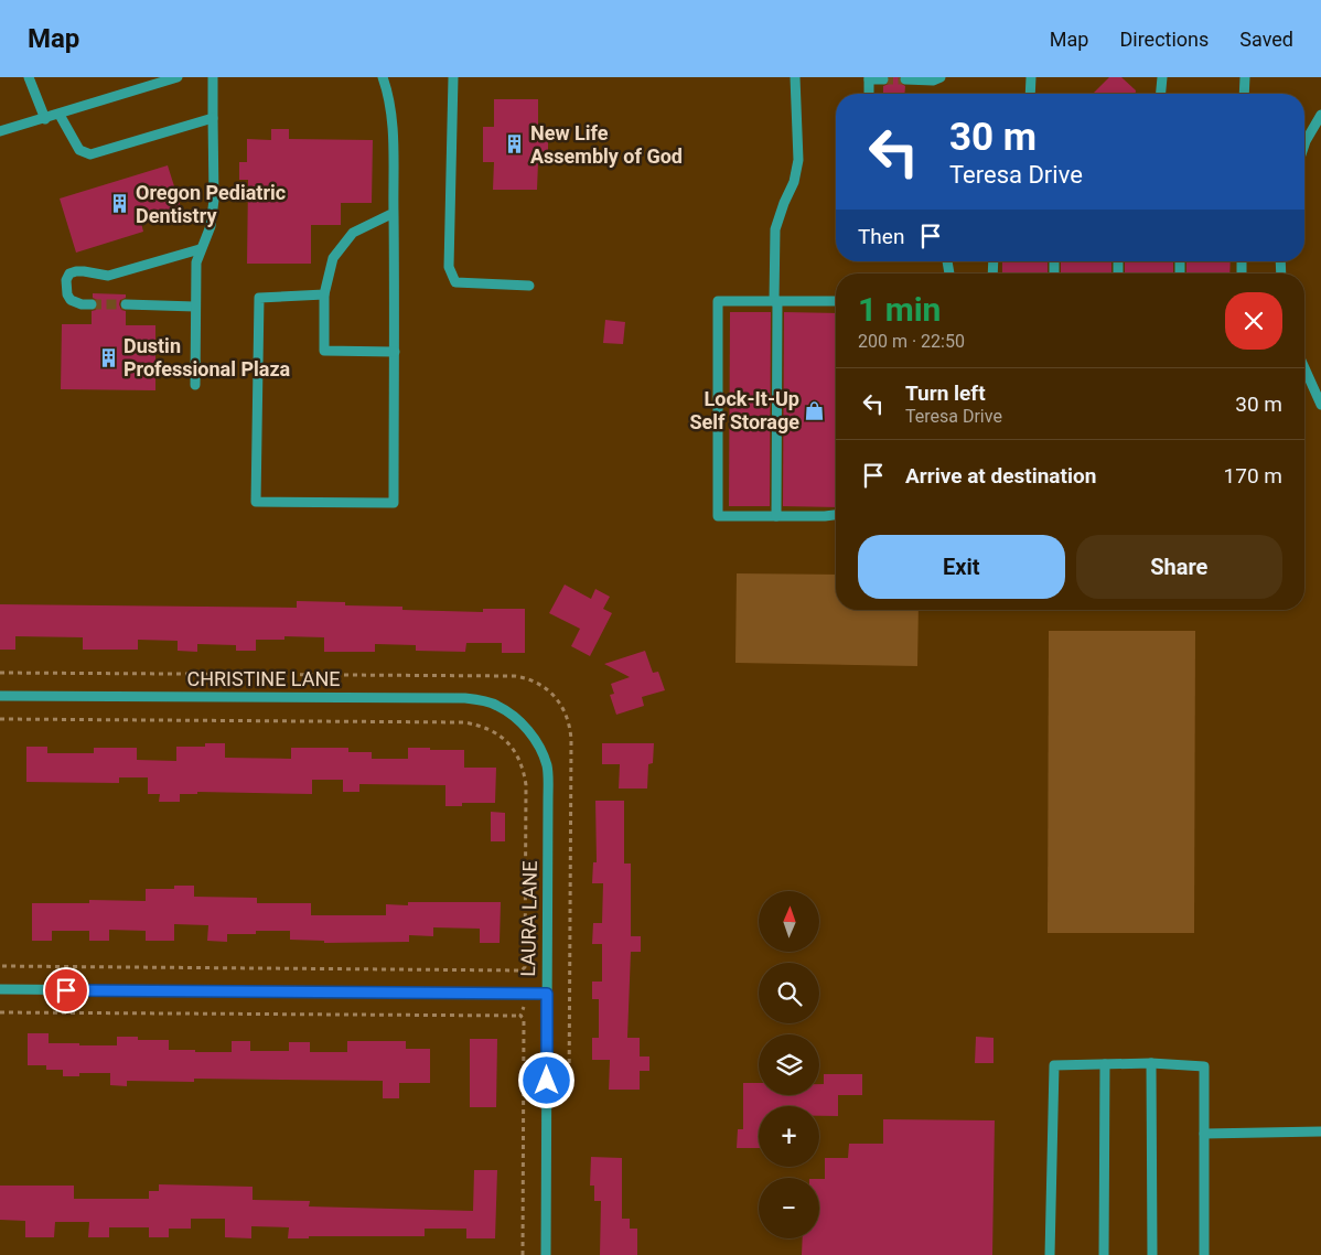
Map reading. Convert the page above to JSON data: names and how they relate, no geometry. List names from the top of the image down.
{
  "streets": {
    "street": ["CHRISTINE LANE", "LAURA LANE"]
  },
  "crossings": [
    ["CHRISTINE LANE", "LAURA LANE"]
  ],
  "places": {
    "building": ["New Life Assembly of God", "Oregon Pediatric Dentistry", "Dustin Professional Plaza"],
    "shop": ["Lock-It-Up Self Storage"]
  },
  "north": "top",
  "page": {
    "header": "Map",
    "nav": ["Map", "Directions", "Saved"],
    "turn": ["30 m", "Teresa Drive"],
    "then": "Then",
    "heading": ["1 min", "200 m · 22:50"],
    "list": [
      {
        "name": "Turn left",
        "note": "Teresa Drive",
        "value": "30 m"
      },
      {
        "name": "Arrive at destination",
        "value": "170 m"
      }
    ],
    "buttons": ["Exit", "Share"],
    "map_buttons": ["+", "−"]
  }
}
